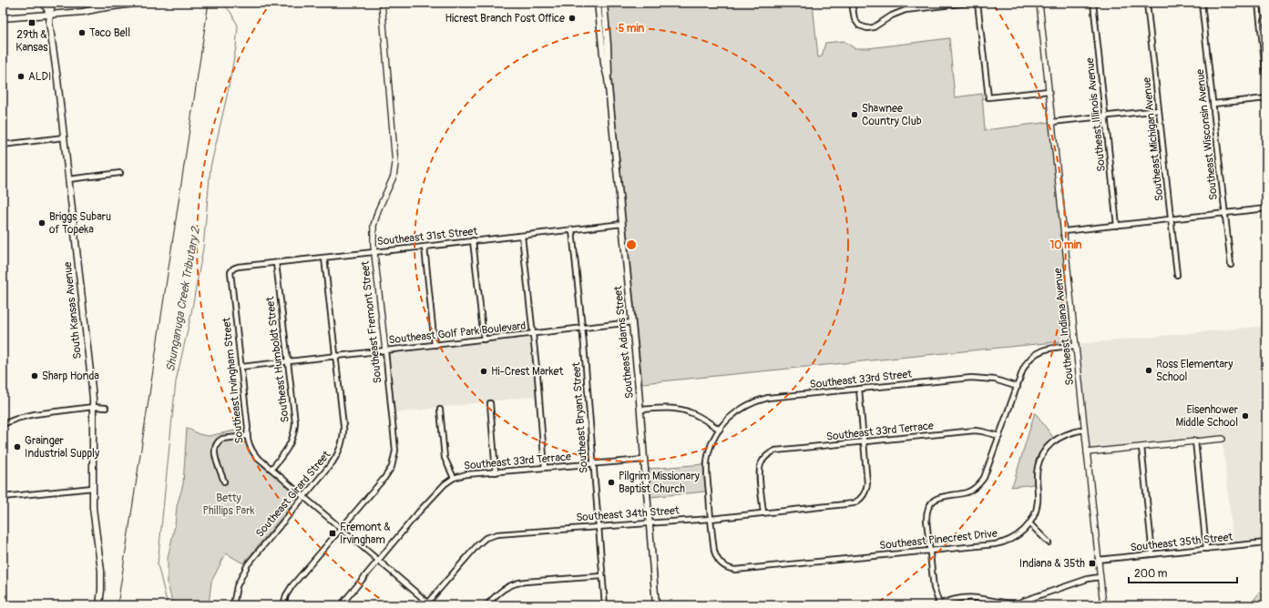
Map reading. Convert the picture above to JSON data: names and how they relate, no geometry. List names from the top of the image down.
{
  "streets": {
    "main road": ["South Kansas Avenue", "Southeast Adams Street"],
    "street": [
      "Southeast Illinois Avenue",
      "Southeast Wisconsin Avenue",
      "Southeast Michigan Avenue",
      "Southeast 31st Street",
      "Southeast Fremont Street",
      "Southeast Indiana Avenue",
      "Southeast Golf Park Boulevard",
      "Southeast Humboldt Street",
      "Southeast 33rd Street",
      "Southeast Irvingham Street",
      "Southeast Bryant Street",
      "Southeast 33rd Terrace",
      "Southeast Girard Street",
      "Southeast 34th Street",
      "Southeast Pinecrest Drive",
      "Southeast 35th Street"
    ]
  },
  "crossings": [
    ["Southeast 31st Street", "Southeast Fremont Street"],
    ["Southeast 31st Street", "Southeast Adams Street"],
    ["Southeast 31st Street", "Southeast Humboldt Street"],
    ["Southeast 31st Street", "Southeast Irvingham Street"],
    ["Southeast 31st Street", "Southeast Bryant Street"],
    ["Southeast 31st Street", "Southeast Girard Street"],
    ["Southeast Fremont Street", "Southeast Golf Park Boulevard"],
    ["Southeast Fremont Street", "Southeast Irvingham Street"],
    ["Southeast Indiana Avenue", "Southeast Pinecrest Drive"],
    ["Southeast Indiana Avenue", "Southeast 35th Street"],
    ["Southeast Golf Park Boulevard", "Southeast Adams Street"],
    ["Southeast Golf Park Boulevard", "Southeast Humboldt Street"],
    ["Southeast Golf Park Boulevard", "Southeast Irvingham Street"],
    ["Southeast Golf Park Boulevard", "Southeast Bryant Street"],
    ["Southeast Golf Park Boulevard", "Southeast Girard Street"],
    ["Southeast Adams Street", "Southeast 33rd Terrace"],
    ["Southeast Adams Street", "Southeast 34th Street"],
    ["Southeast Humboldt Street", "Southeast Irvingham Street"],
    ["Southeast 33rd Street", "Southeast 34th Street"],
    ["Southeast 33rd Street", "Southeast Pinecrest Drive"],
    ["Southeast Irvingham Street", "Southeast 33rd Terrace"],
    ["Southeast Irvingham Street", "Southeast Girard Street"],
    ["Southeast Irvingham Street", "Southeast 34th Street"],
    ["Southeast Bryant Street", "Southeast 33rd Terrace"],
    ["Southeast Bryant Street", "Southeast 34th Street"],
    ["Southeast 33rd Terrace", "Southeast 34th Street"]
  ],
  "water": ["Shunganuga Creek Tributary 2"],
  "parks": ["Betty Phillips Park"],
  "places": {
    "other": [
      "Hicrest Branch Post Office",
      "Taco Bell",
      "ALDI",
      "Shawnee Country Club",
      "Briggs Subaru of Topeka",
      "Ross Elementary School",
      "Hi-Crest Market",
      "Sharp Honda",
      "Eisenhower Middle School",
      "Grainger Industrial Supply",
      "Pilgrim Missionary Baptist Church"
    ],
    "transit": ["29th & Kansas", "Fremont & Irvingham", "Indiana & 35th"]
  },
  "scale_bar": "200 m",
  "rings": ["5 min", "10 min"]
}
